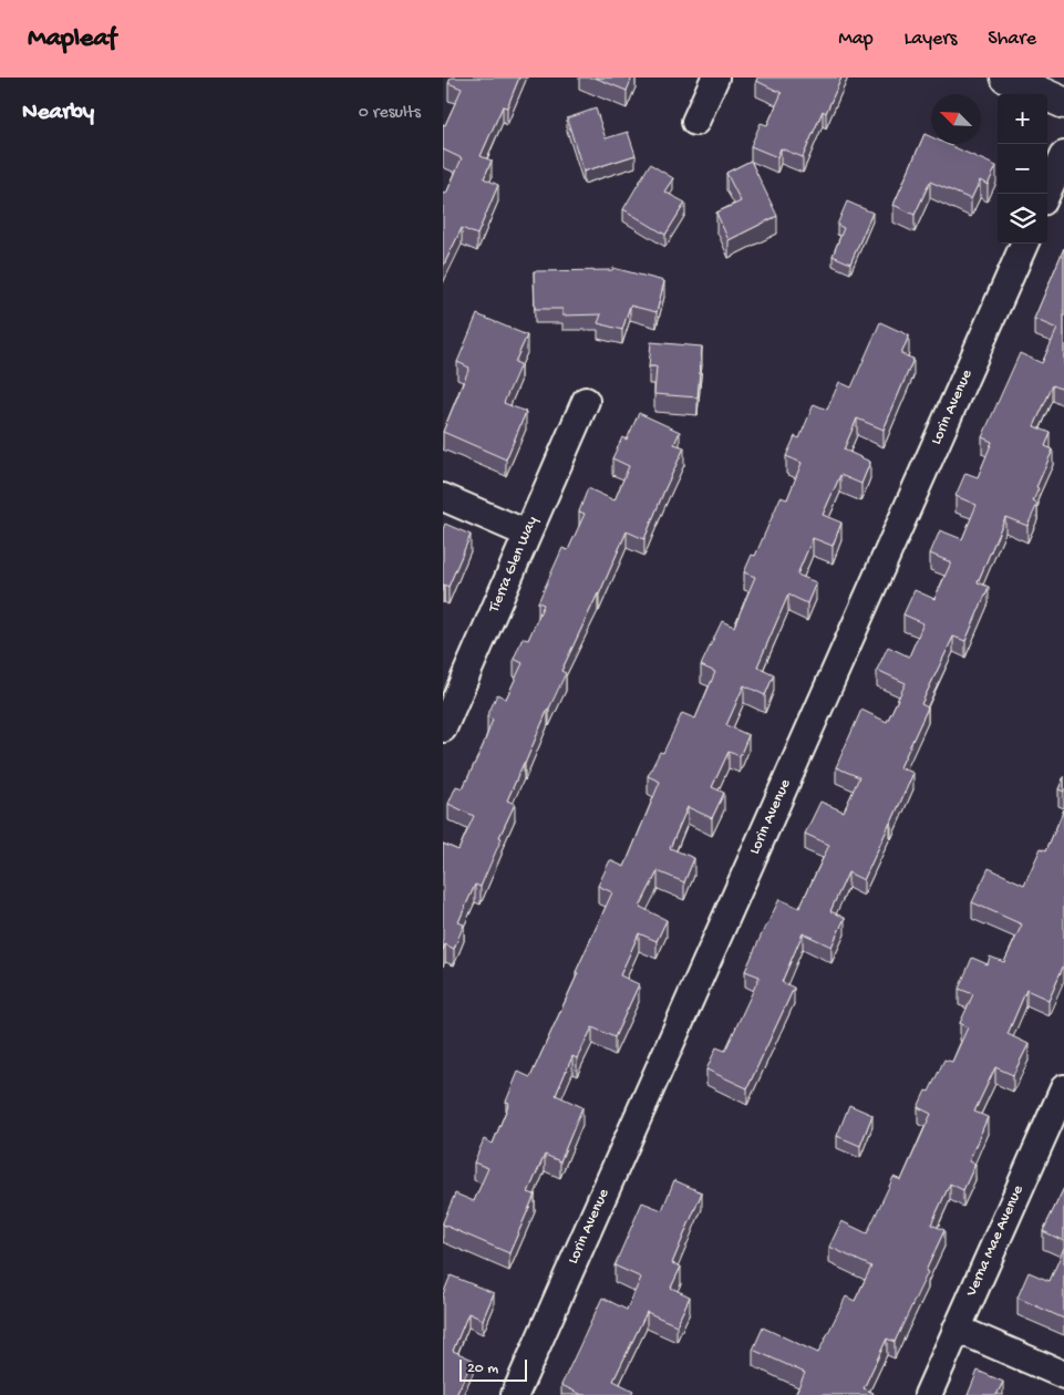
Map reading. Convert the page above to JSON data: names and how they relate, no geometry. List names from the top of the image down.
{
  "streets": {
    "street": ["Lorin Avenue", "Tierra Glen Way", "Verna Mae Avenue"]
  },
  "scale_bar": "20 m",
  "north": "top left",
  "page": {
    "header": "Mapleaf",
    "nav": ["Map", "Layers", "Share"],
    "heading": ["Nearby", "0 results"],
    "map_buttons": ["+", "−"],
    "scale": "20 m"
  }
}
